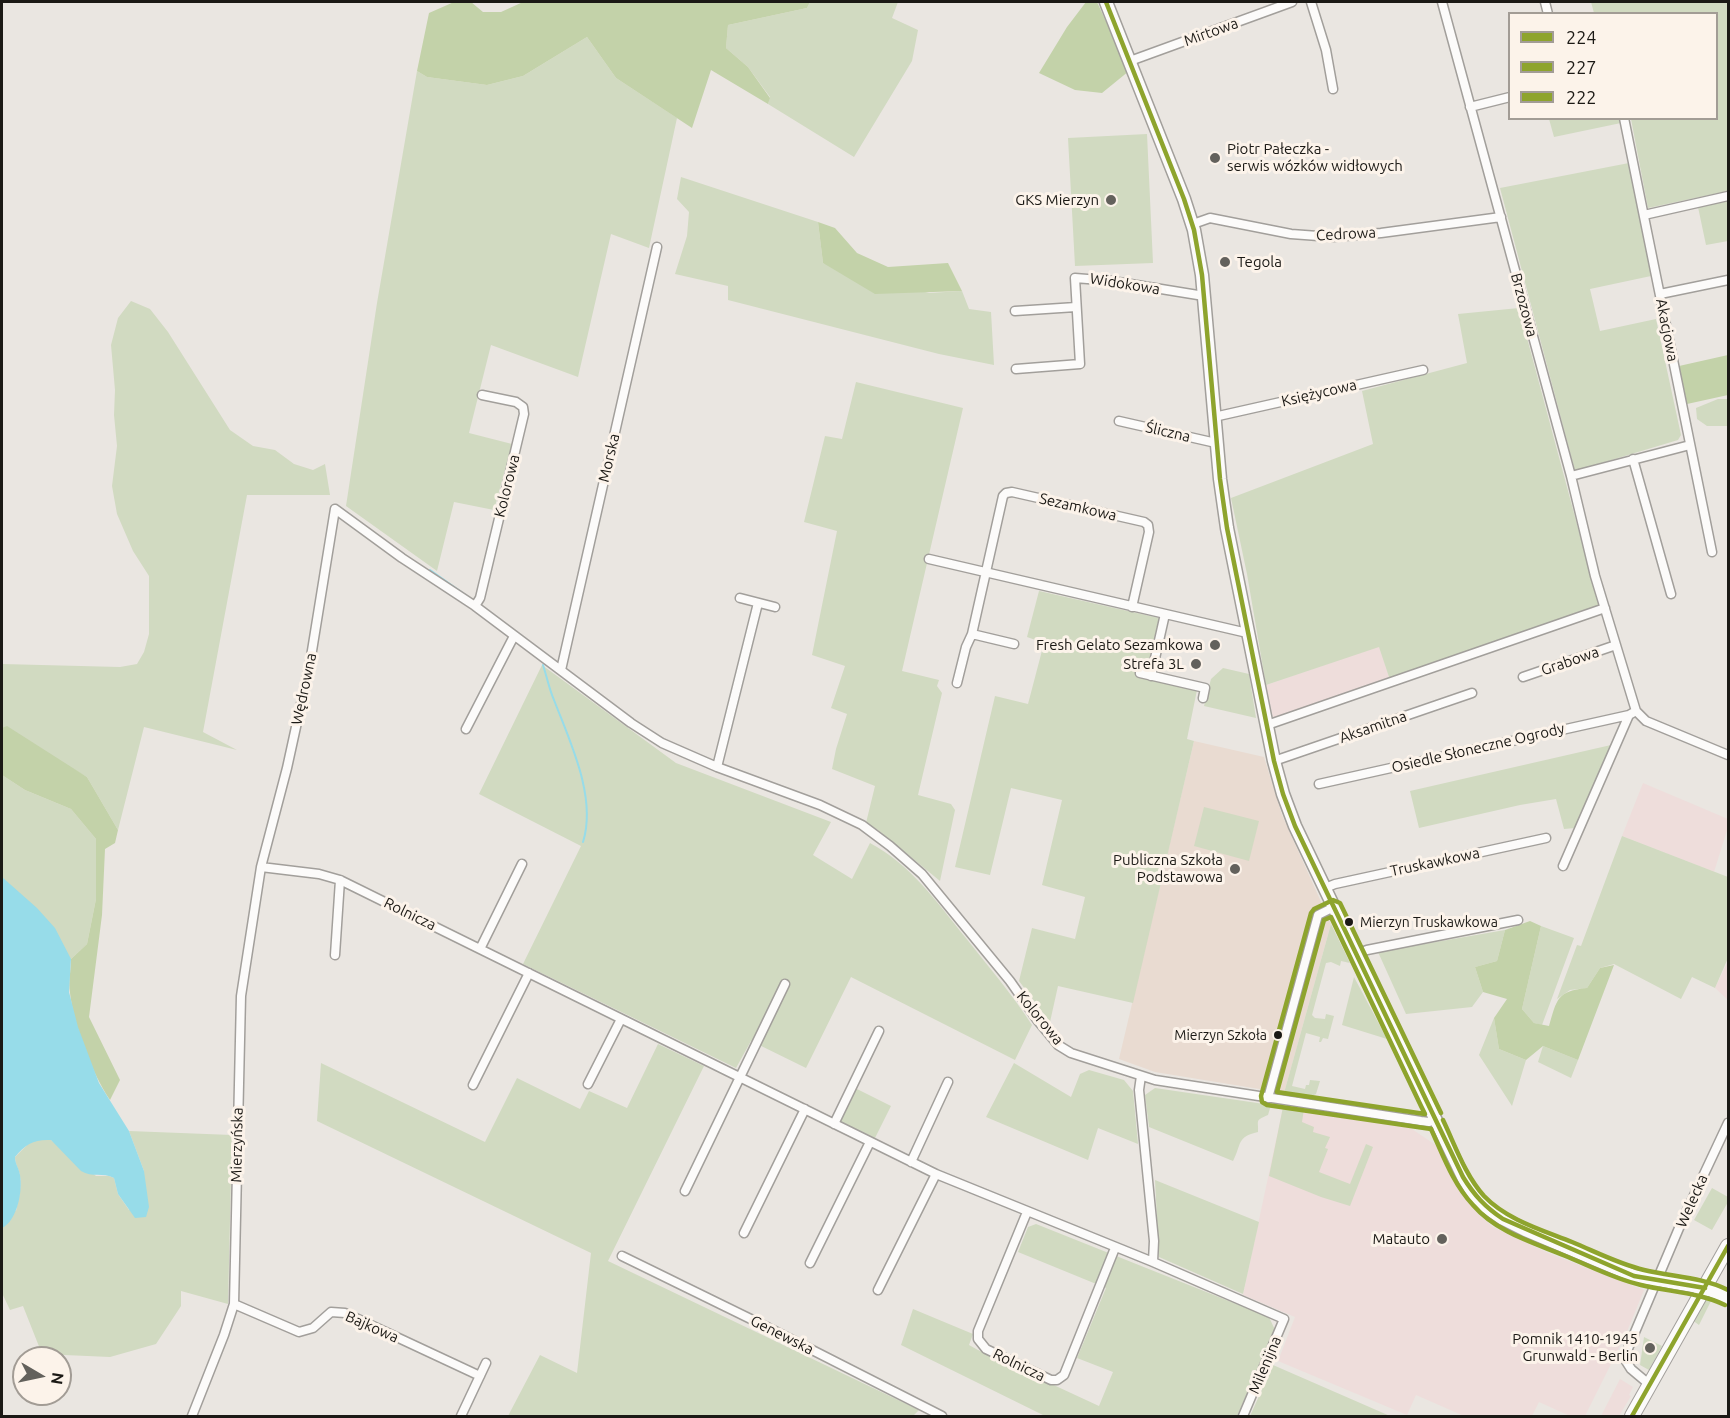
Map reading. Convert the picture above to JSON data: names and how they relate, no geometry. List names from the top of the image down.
{
  "streets": {
    "street": [
      "Mirtowa",
      "Cedrowa",
      "Widokowa",
      "Brzozowa",
      "Akacjowa",
      "Księżycowa",
      "Śliczna",
      "Morska",
      "Kolorowa",
      "Sezamkowa",
      "Grabowa",
      "Wędrowna",
      "Aksamitna",
      "Osiedle Słoneczne Ogrody",
      "Truskawkowa",
      "Rolnicza",
      "Mierzyńska",
      "Welecka",
      "Bajkowa",
      "Genewska",
      "Milenijna"
    ]
  },
  "crossings": [
    ["Cedrowa", "Brzozowa"],
    ["Brzozowa", "Grabowa"],
    ["Brzozowa", "Osiedle Słoneczne Ogrody"],
    ["Morska", "Kolorowa"],
    ["Kolorowa", "Wędrowna"],
    ["Wędrowna", "Rolnicza"],
    ["Wędrowna", "Mierzyńska"],
    ["Rolnicza", "Mierzyńska"],
    ["Rolnicza", "Milenijna"],
    ["Mierzyńska", "Bajkowa"]
  ],
  "places": [
    "Piotr Pałeczka - serwis wózków widłowych",
    "GKS Mierzyn",
    "Tegola",
    "Fresh Gelato Sezamkowa",
    "Strefa 3L",
    "Publiczna Szkoła Podstawowa",
    "Mierzyn Truskawkowa",
    "Mierzyn Szkoła",
    "Matauto",
    "Pomnik 1410-1945 Grunwald - Berlin"
  ],
  "lines": ["transit line 224", "transit line 222", "transit line 227"],
  "legend": ["224", "227", "222"],
  "north": "right"
}
